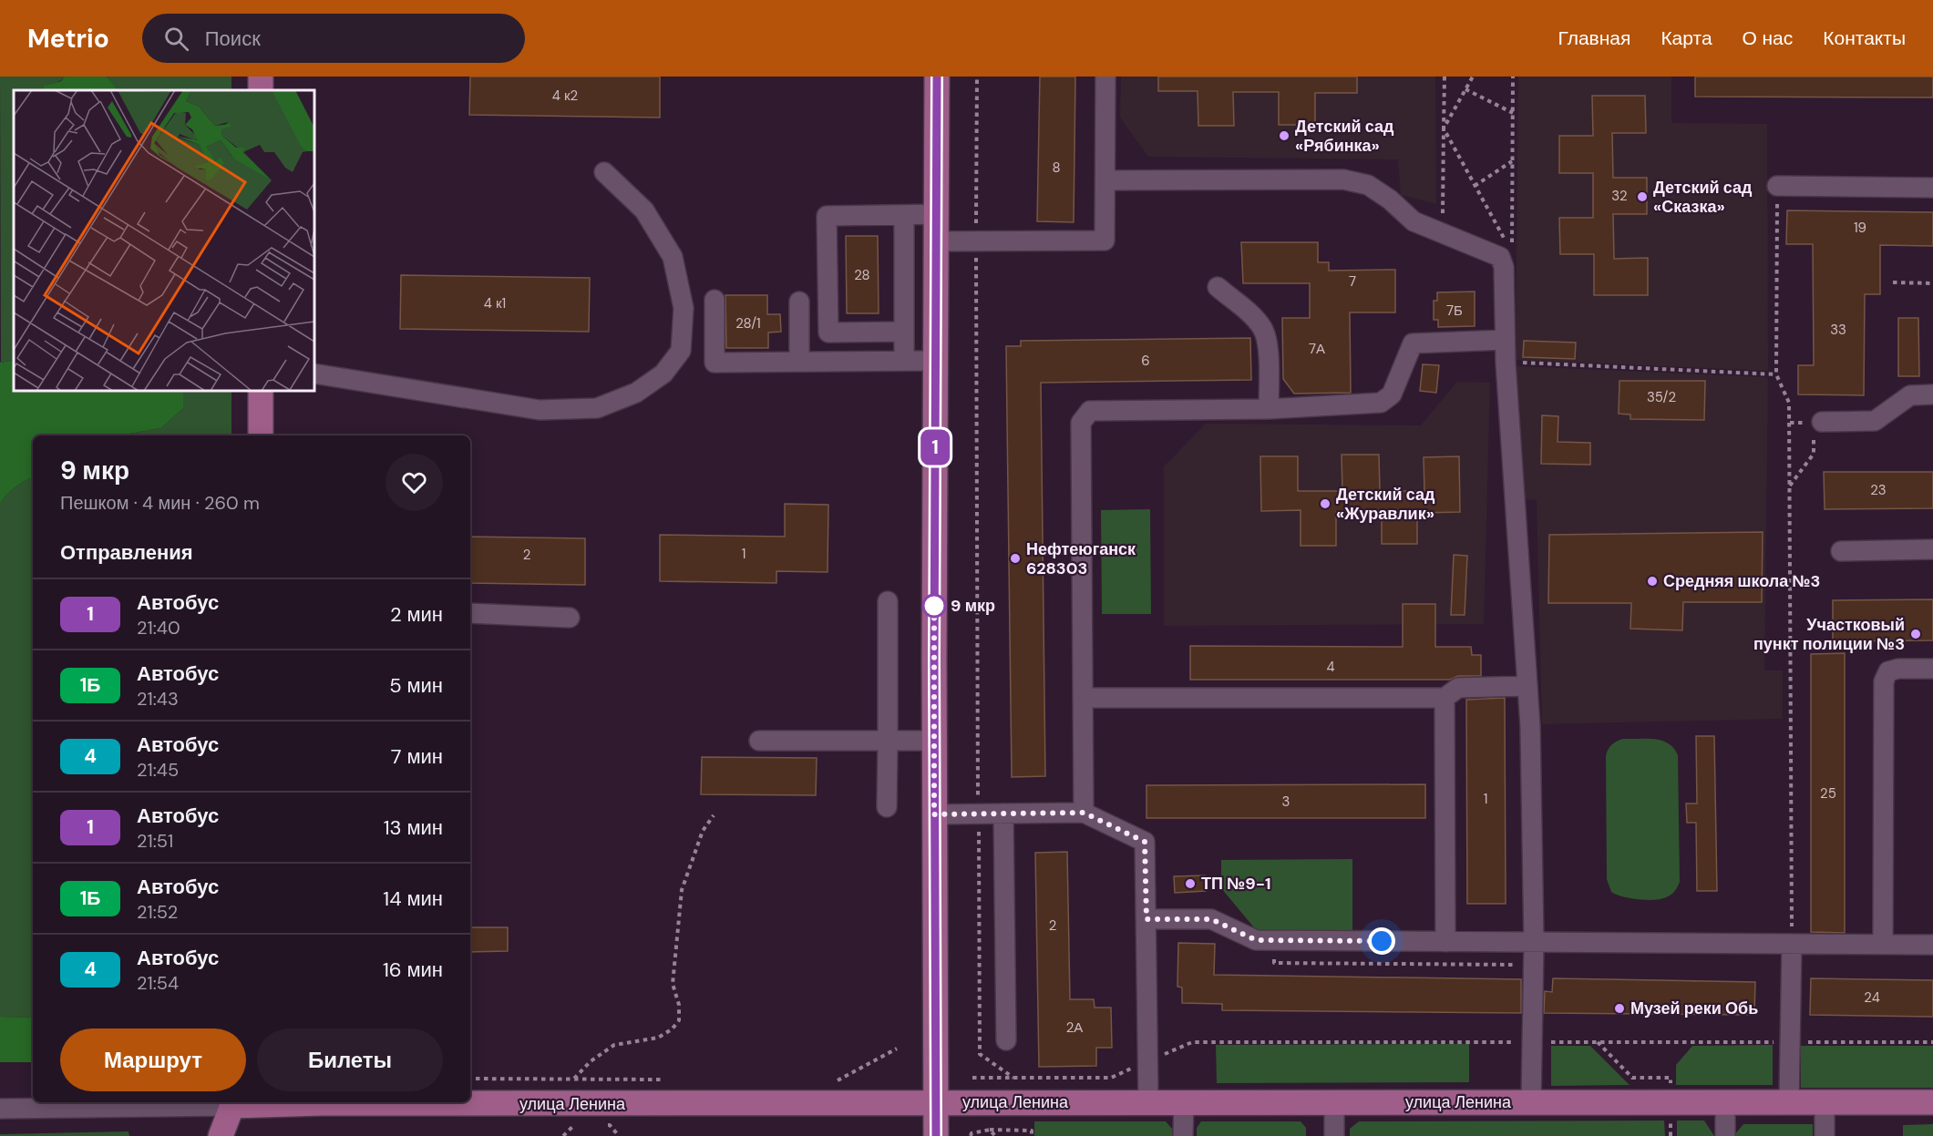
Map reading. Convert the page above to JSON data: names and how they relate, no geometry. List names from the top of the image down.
{
  "streets": {
    "main road": ["улица Ленина"]
  },
  "places": [
    "Детский сад «Рябинка»",
    "Детский сад «Сказка»",
    "Детский сад «Журавлик»",
    "Нефтеюганск 628303",
    "Средняя школа №3",
    "9 мкр",
    "Участковый пункт полиции №3",
    "ТП №9-1",
    "Музей реки Обь"
  ],
  "lines": ["bus line 1"],
  "house_numbers": [
    "4 к2",
    "8",
    "32",
    "19",
    "28",
    "7",
    "4 к1",
    "7Б",
    "28/1",
    "33",
    "7А",
    "6",
    "35/2",
    "23",
    "1",
    "2",
    "4",
    "25",
    "1",
    "3",
    "2",
    "24",
    "2А"
  ],
  "page": {
    "header": "Metrio",
    "search": "Поиск",
    "nav": [
      "Главная",
      "Карта",
      "О нас",
      "Контакты"
    ],
    "on_map": "1",
    "heading": [
      ["9 мкр", "Пешком · 4 мин · 260 m"],
      "Отправления"
    ],
    "list": [
      {
        "mark": "1",
        "name": "Автобус",
        "note": "21:40",
        "value": "2 мин"
      },
      {
        "mark": "1Б",
        "name": "Автобус",
        "note": "21:43",
        "value": "5 мин"
      },
      {
        "mark": "4",
        "name": "Автобус",
        "note": "21:45",
        "value": "7 мин"
      },
      {
        "mark": "1",
        "name": "Автобус",
        "note": "21:51",
        "value": "13 мин"
      },
      {
        "mark": "1Б",
        "name": "Автобус",
        "note": "21:52",
        "value": "14 мин"
      },
      {
        "mark": "4",
        "name": "Автобус",
        "note": "21:54",
        "value": "16 мин"
      }
    ],
    "buttons": ["Маршрут", "Билеты"]
  }
}
